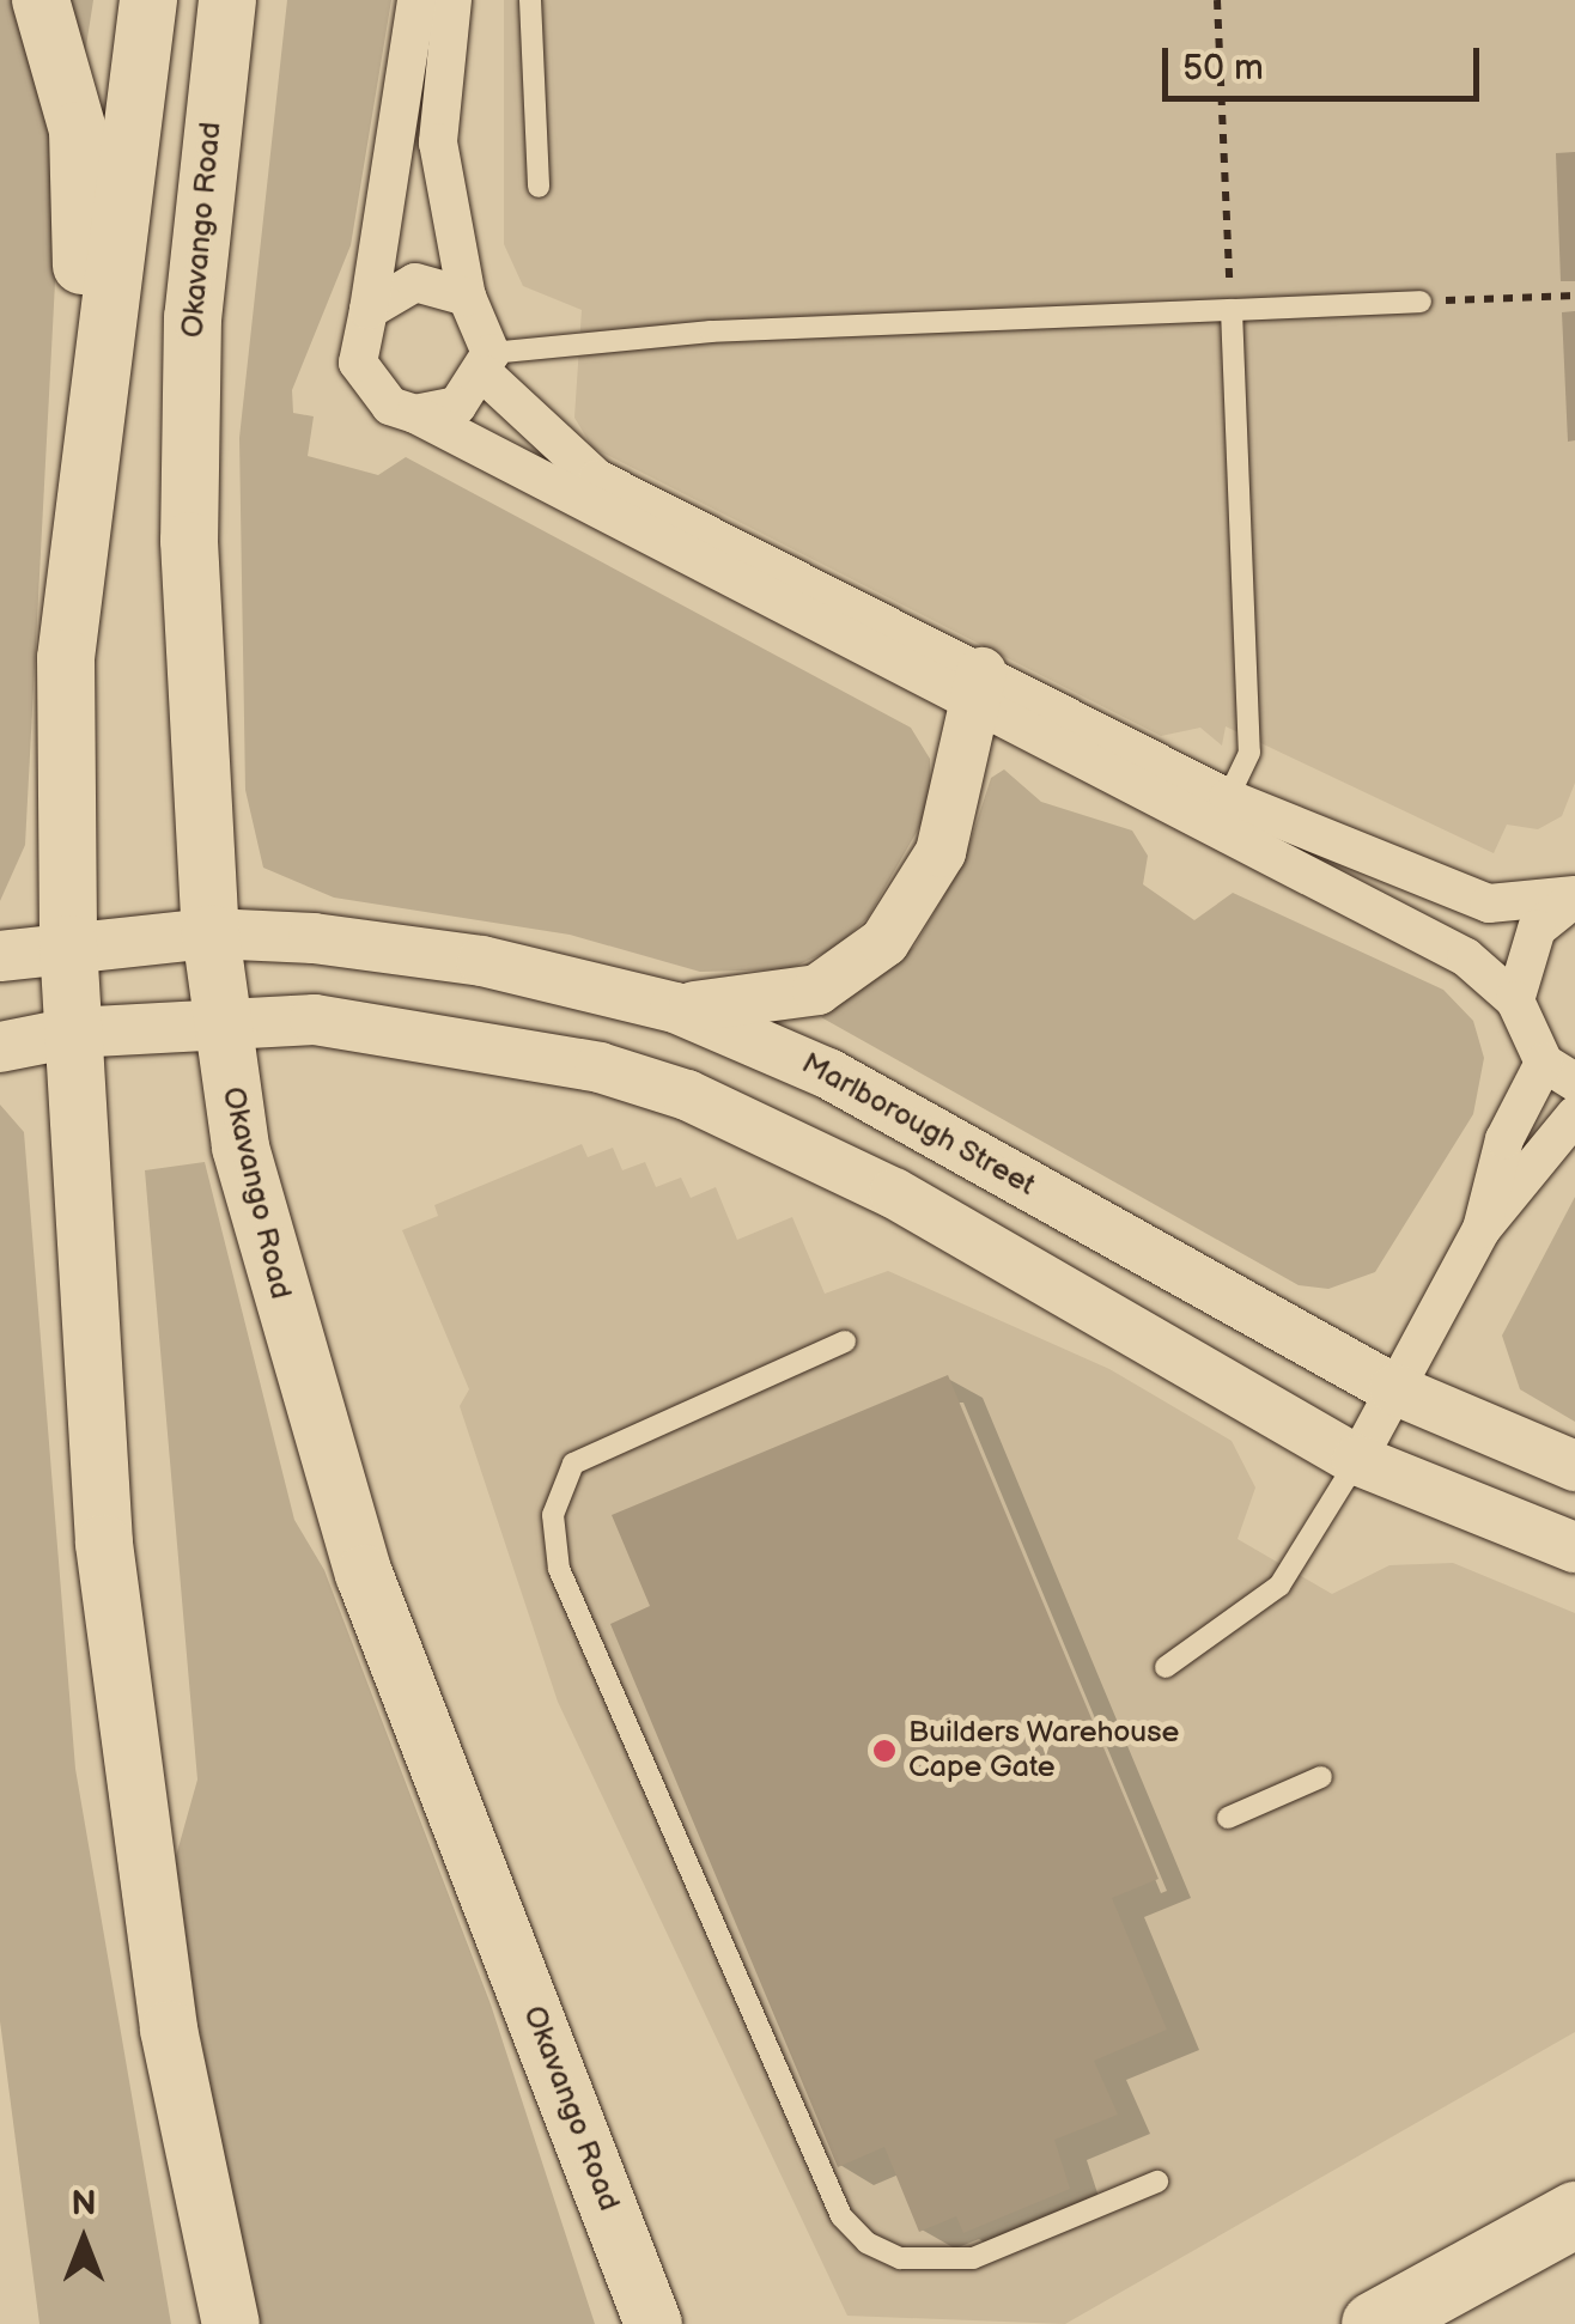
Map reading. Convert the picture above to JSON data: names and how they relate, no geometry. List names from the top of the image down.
{
  "streets": {
    "main road": ["Okavango Road"],
    "street": ["Marlborough Street"]
  },
  "crossings": [
    ["Okavango Road", "Marlborough Street"]
  ],
  "places": ["Builders Warehouse Cape Gate"],
  "scale_bar": "50 m",
  "north": "top"
}
